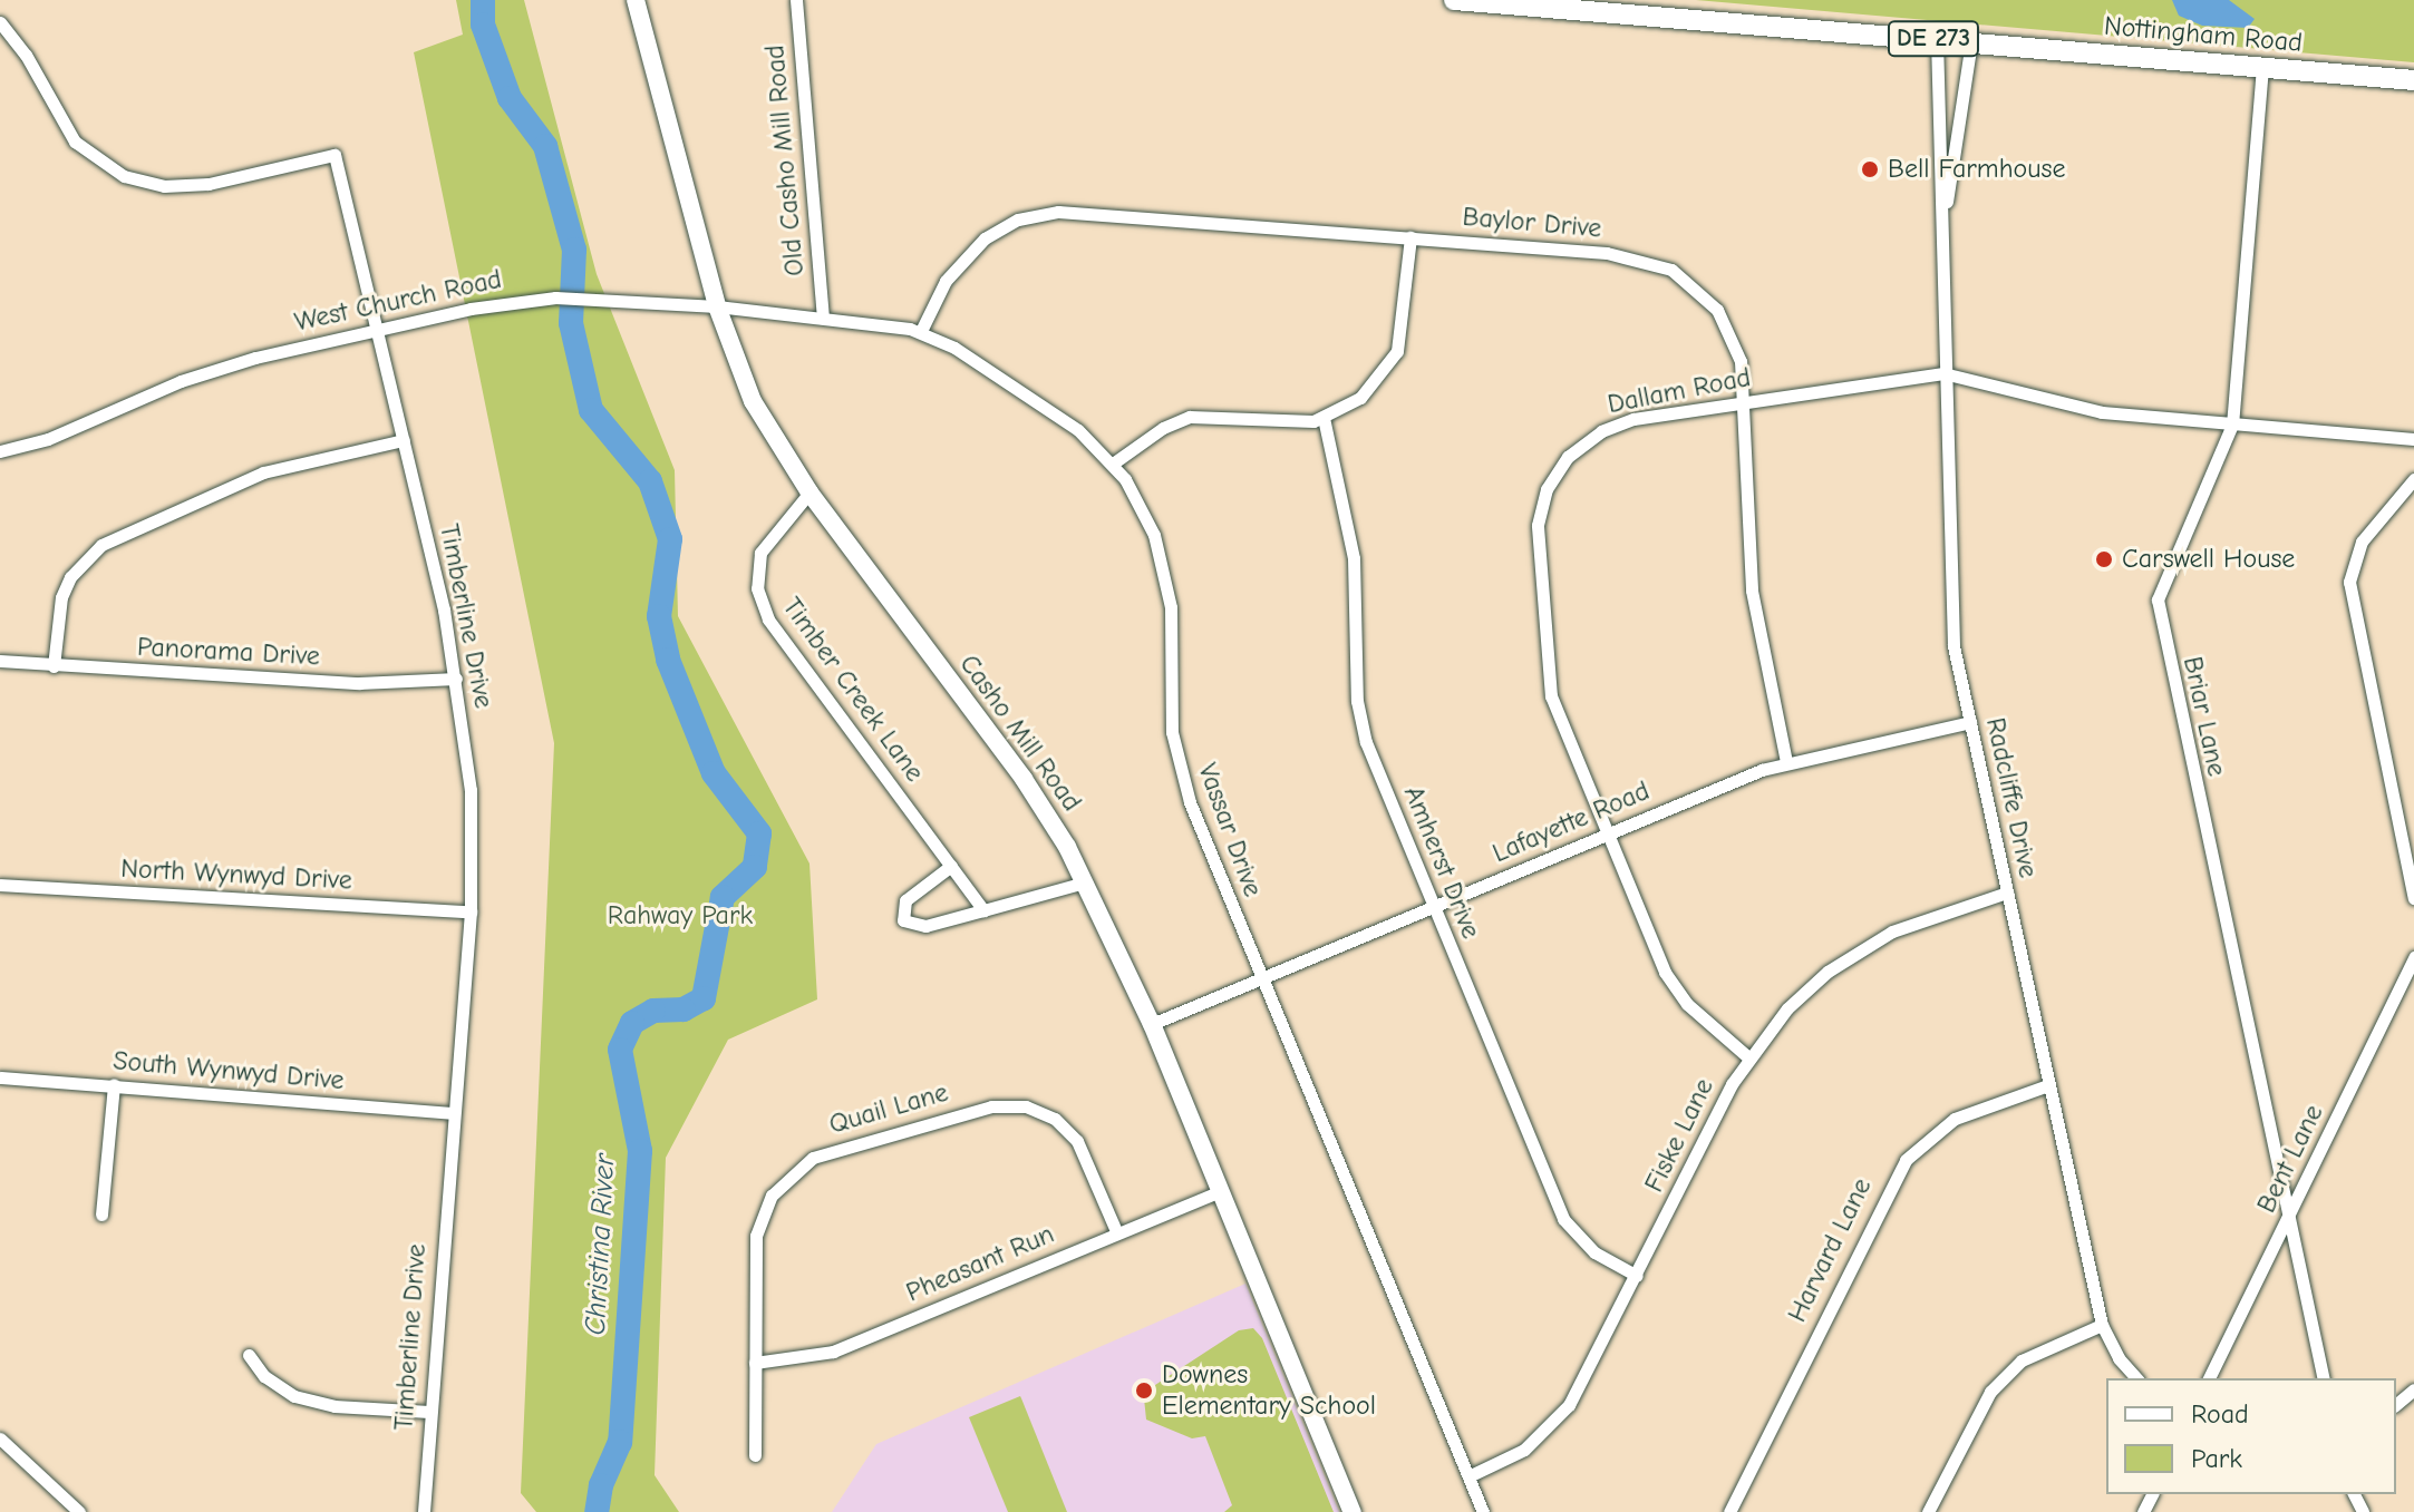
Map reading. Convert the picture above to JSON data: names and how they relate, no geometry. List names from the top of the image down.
{
  "streets": {
    "main road": ["Nottingham Road", "DE 273"],
    "street": [
      "Old Casho Mill Road",
      "Baylor Drive",
      "West Church Road",
      "Dallam Road",
      "Timberline Drive",
      "Panorama Drive",
      "Timber Creek Lane",
      "Briar Lane",
      "Casho Mill Road",
      "Radcliffe Drive",
      "Lafayette Road",
      "Vassar Drive",
      "Amherst Drive",
      "North Wynwyd Drive",
      "South Wynwyd Drive",
      "Quail Lane",
      "Fiske Lane",
      "Bent Lane",
      "Harvard Lane",
      "Pheasant Run"
    ]
  },
  "crossings": [
    ["Nottingham Road", "Briar Lane"],
    ["Nottingham Road", "Radcliffe Drive"],
    ["Old Casho Mill Road", "West Church Road"],
    ["Old Casho Mill Road", "Vassar Drive"],
    ["Baylor Drive", "Dallam Road"],
    ["Baylor Drive", "Lafayette Road"],
    ["Baylor Drive", "Vassar Drive"],
    ["West Church Road", "Timberline Drive"],
    ["West Church Road", "Casho Mill Road"],
    ["West Church Road", "Vassar Drive"],
    ["Dallam Road", "Briar Lane"],
    ["Dallam Road", "Radcliffe Drive"],
    ["Dallam Road", "Lafayette Road"],
    ["Dallam Road", "Fiske Lane"],
    ["Timberline Drive", "Panorama Drive"],
    ["Timberline Drive", "North Wynwyd Drive"],
    ["Timberline Drive", "South Wynwyd Drive"],
    ["Timber Creek Lane", "Casho Mill Road"],
    ["Briar Lane", "Bent Lane"],
    ["Casho Mill Road", "Lafayette Road"],
    ["Casho Mill Road", "Pheasant Run"],
    ["Radcliffe Drive", "Lafayette Road"],
    ["Radcliffe Drive", "Fiske Lane"],
    ["Radcliffe Drive", "Harvard Lane"],
    ["Lafayette Road", "Vassar Drive"],
    ["Lafayette Road", "Amherst Drive"],
    ["Vassar Drive", "Fiske Lane"],
    ["Amherst Drive", "Fiske Lane"],
    ["Quail Lane", "Pheasant Run"]
  ],
  "water": ["Christina River"],
  "parks": ["Rahway Park"],
  "places": ["Bell Farmhouse", "Carswell House", "Downes Elementary School"],
  "legend": ["Road", "Park"]
}
